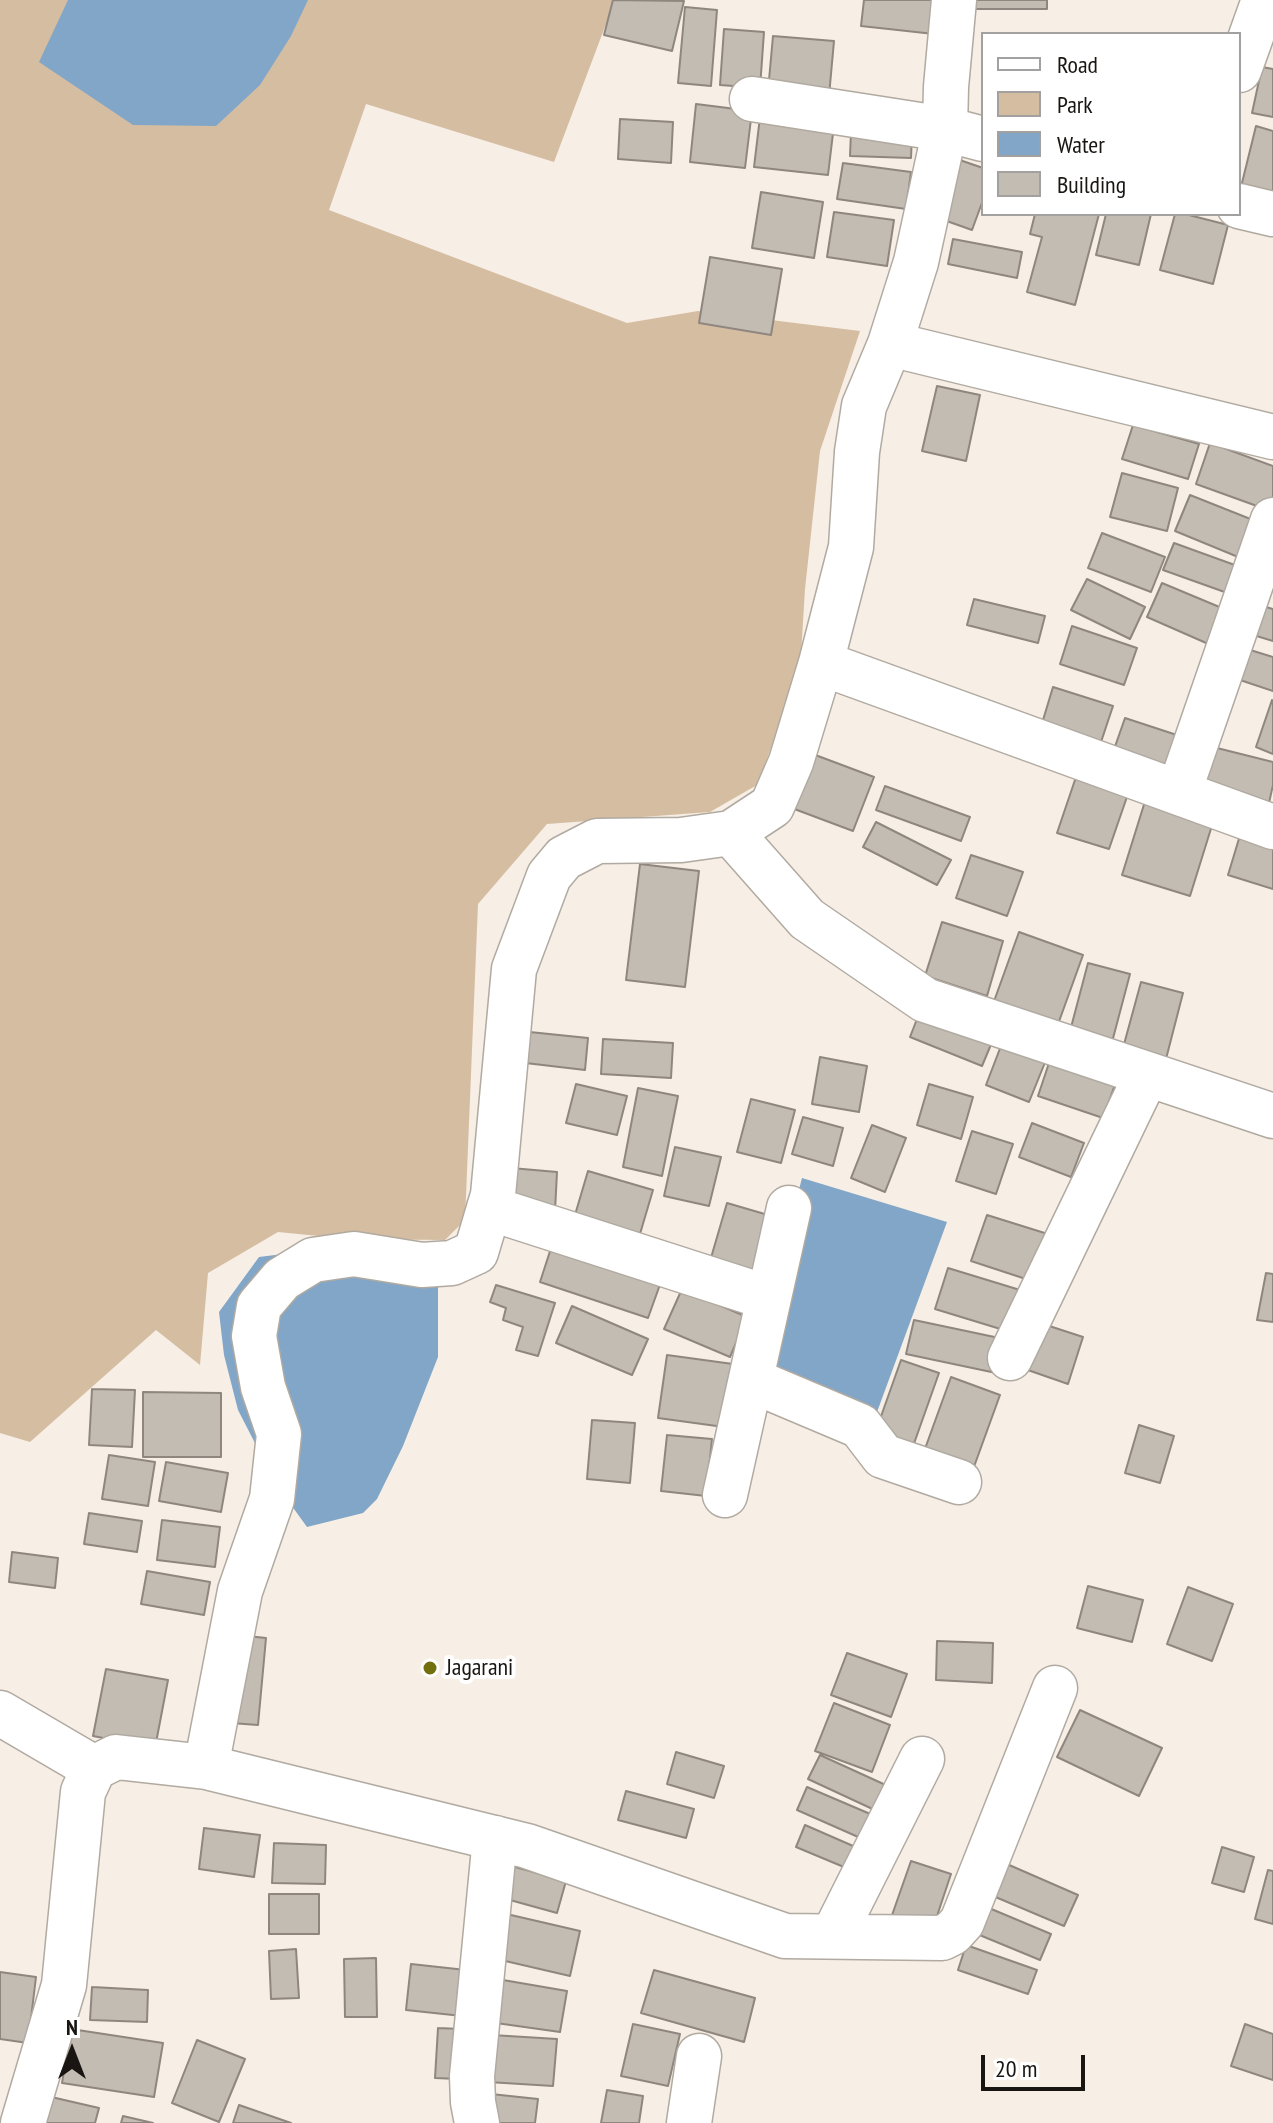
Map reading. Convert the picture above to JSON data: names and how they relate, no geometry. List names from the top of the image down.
{
  "places": ["Jagarani"],
  "legend": [
    "Road",
    "Park",
    "Water",
    "Building"
  ],
  "scale_bar": "20 m",
  "north": "top"
}
